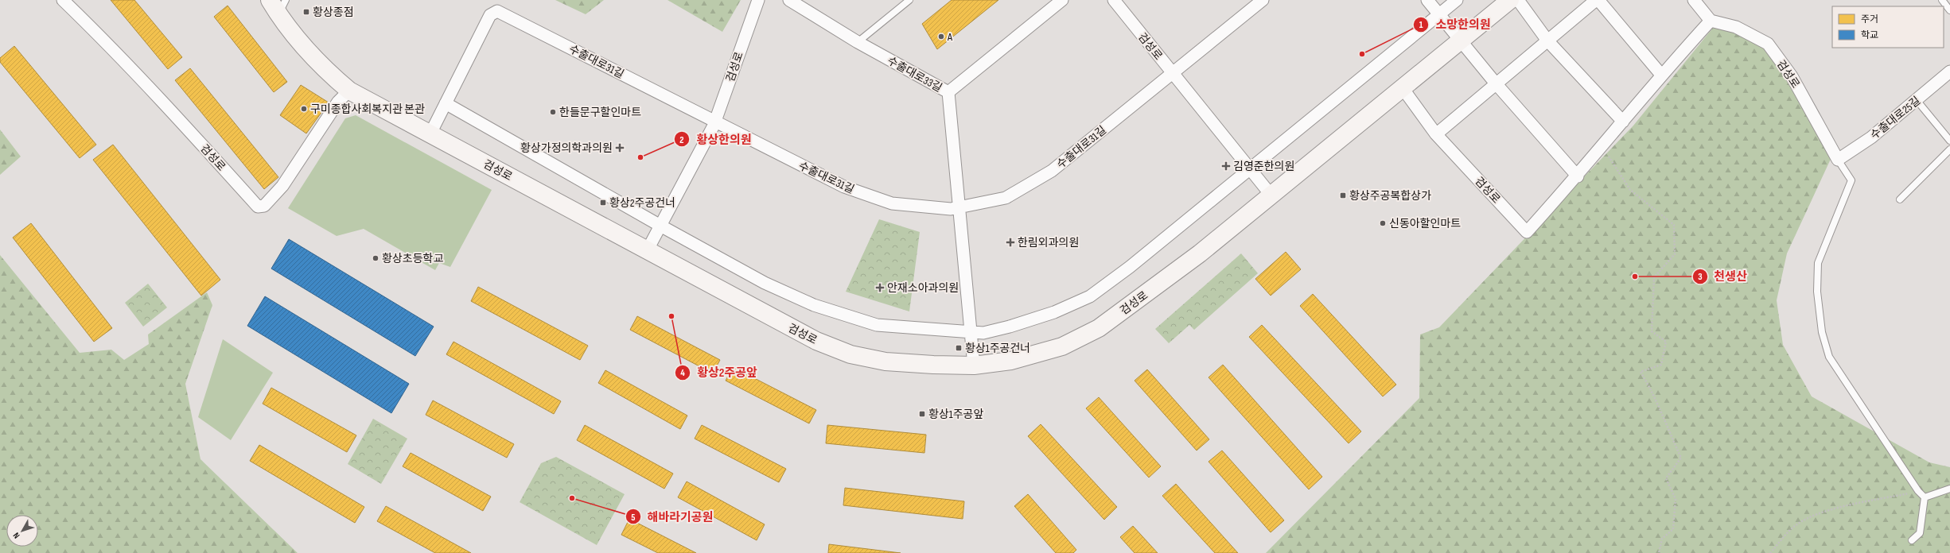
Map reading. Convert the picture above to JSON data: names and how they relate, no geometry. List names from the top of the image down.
{
  "streets": {
    "street": [
      "검성로",
      "수출대로31길",
      "수출대로33길",
      "수출대로25길"
    ]
  },
  "crossings": [
    ["검성로", "수출대로31길"],
    ["검성로", "수출대로25길"]
  ],
  "places": {
    "transit": [
      "황상종점",
      "황상주공복합상가",
      "황상2주공건너",
      "황상1주공건너",
      "황상1주공앞"
    ],
    "other": [
      "A",
      "소망한의원",
      "구미종합사회복지관 본관",
      "한들문구할인마트",
      "황상한의원",
      "신동아할인마트",
      "황상초등학교",
      "천생산",
      "황상2주공앞",
      "해바라기공원"
    ],
    "health": [
      "황상가정의학과의원",
      "김영준한의원",
      "한림외과의원",
      "안재소아과의원"
    ]
  },
  "legend": ["주거", "학교"],
  "north": "bottom left"
}
